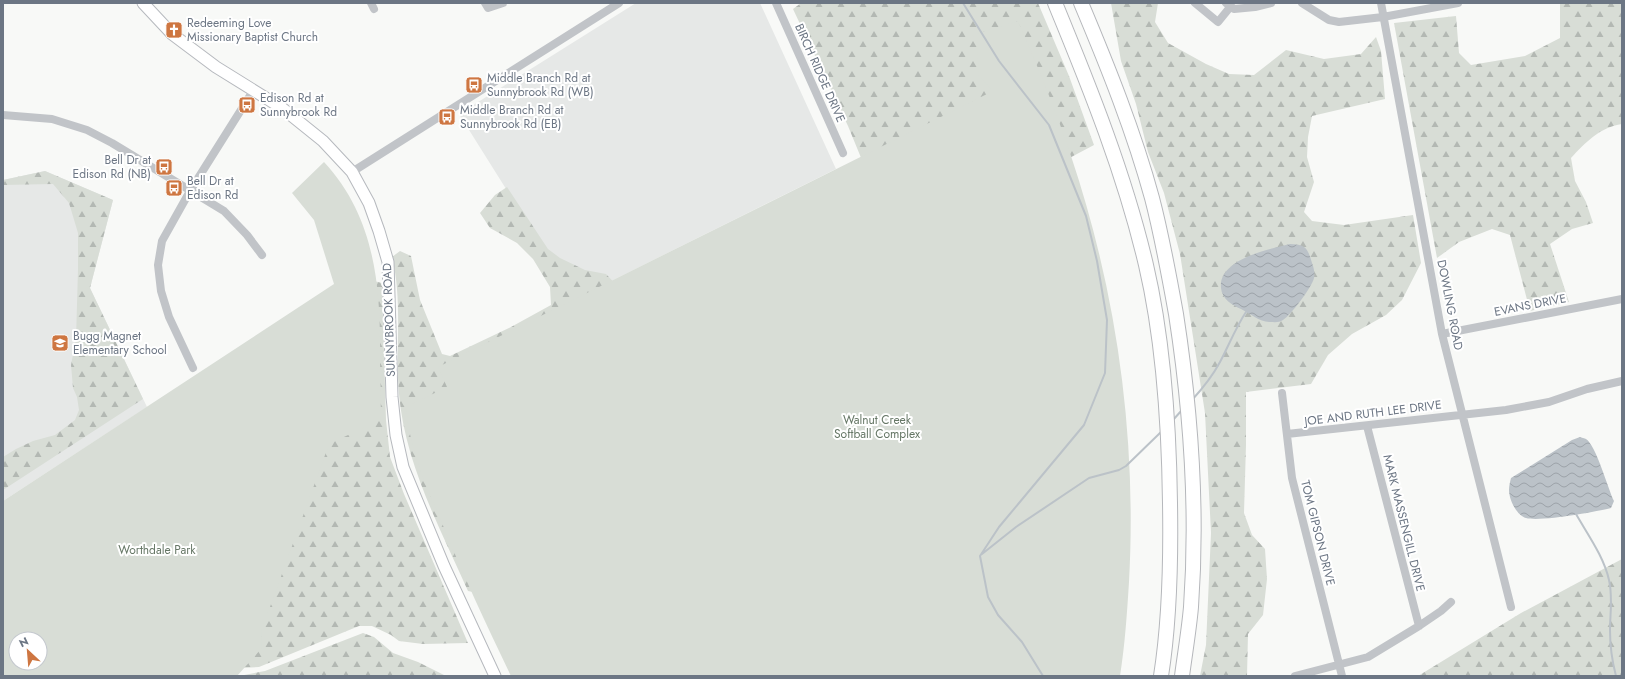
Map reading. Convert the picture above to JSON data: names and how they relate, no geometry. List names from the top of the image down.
{
  "streets": {
    "main road": ["SUNNYBROOK ROAD"],
    "street": [
      "BIRCH RIDGE DRIVE",
      "DOWLING ROAD",
      "EVANS DRIVE",
      "JOE AND RUTH LEE DRIVE",
      "MARK MASSENGILL DRIVE",
      "TOM GIPSON DRIVE"
    ]
  },
  "crossings": [
    ["DOWLING ROAD", "EVANS DRIVE"],
    ["DOWLING ROAD", "JOE AND RUTH LEE DRIVE"],
    ["JOE AND RUTH LEE DRIVE", "MARK MASSENGILL DRIVE"],
    ["JOE AND RUTH LEE DRIVE", "TOM GIPSON DRIVE"]
  ],
  "parks": ["Walnut Creek Softball Complex", "Worthdale Park"],
  "places": {
    "church": ["Redeeming Love Missionary Baptist Church"],
    "bus stop": [
      "Middle Branch Rd at Sunnybrook Rd (WB)",
      "Edison Rd at Sunnybrook Rd",
      "Middle Branch Rd at Sunnybrook Rd (EB)",
      "Bell Dr at Edison Rd (NB)",
      "Bell Dr at Edison Rd"
    ],
    "school or university": ["Bugg Magnet Elementary School"]
  },
  "north": "top left"
}
